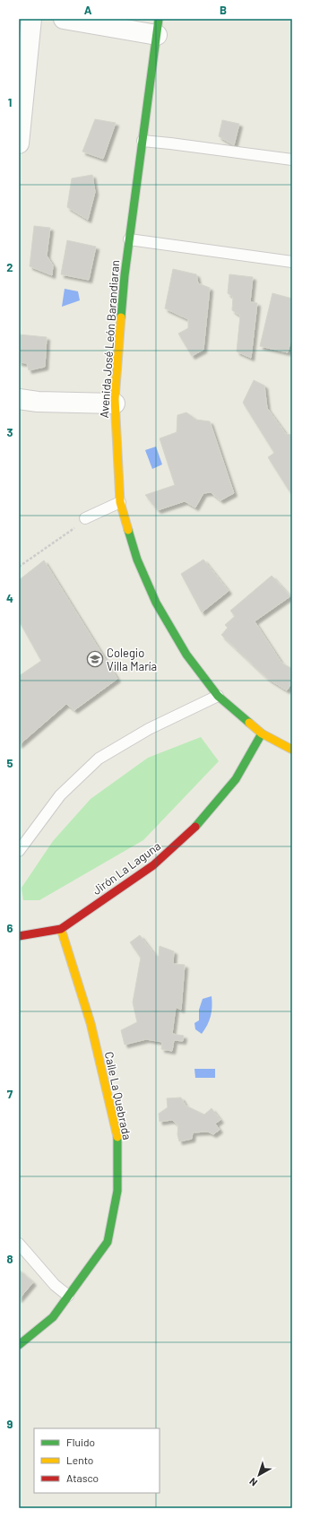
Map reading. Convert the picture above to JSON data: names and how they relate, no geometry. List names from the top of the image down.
{
  "streets": {
    "street": ["Avenida José León Barandiaran", "Jirón La Laguna", "Calle La Quebrada"]
  },
  "crossings": [
    ["Avenida José León Barandiaran", "Jirón La Laguna"],
    ["Jirón La Laguna", "Calle La Quebrada"]
  ],
  "places": {
    "school or university": ["Colegio Villa María"]
  },
  "legend": ["Fluido", "Lento", "Atasco"],
  "north": "bottom left",
  "grid": {
    "columns": ["A", "B"],
    "rows": [
      "1",
      "2",
      "3",
      "4",
      "5",
      "6",
      "7",
      "8",
      "9"
    ]
  }
}
